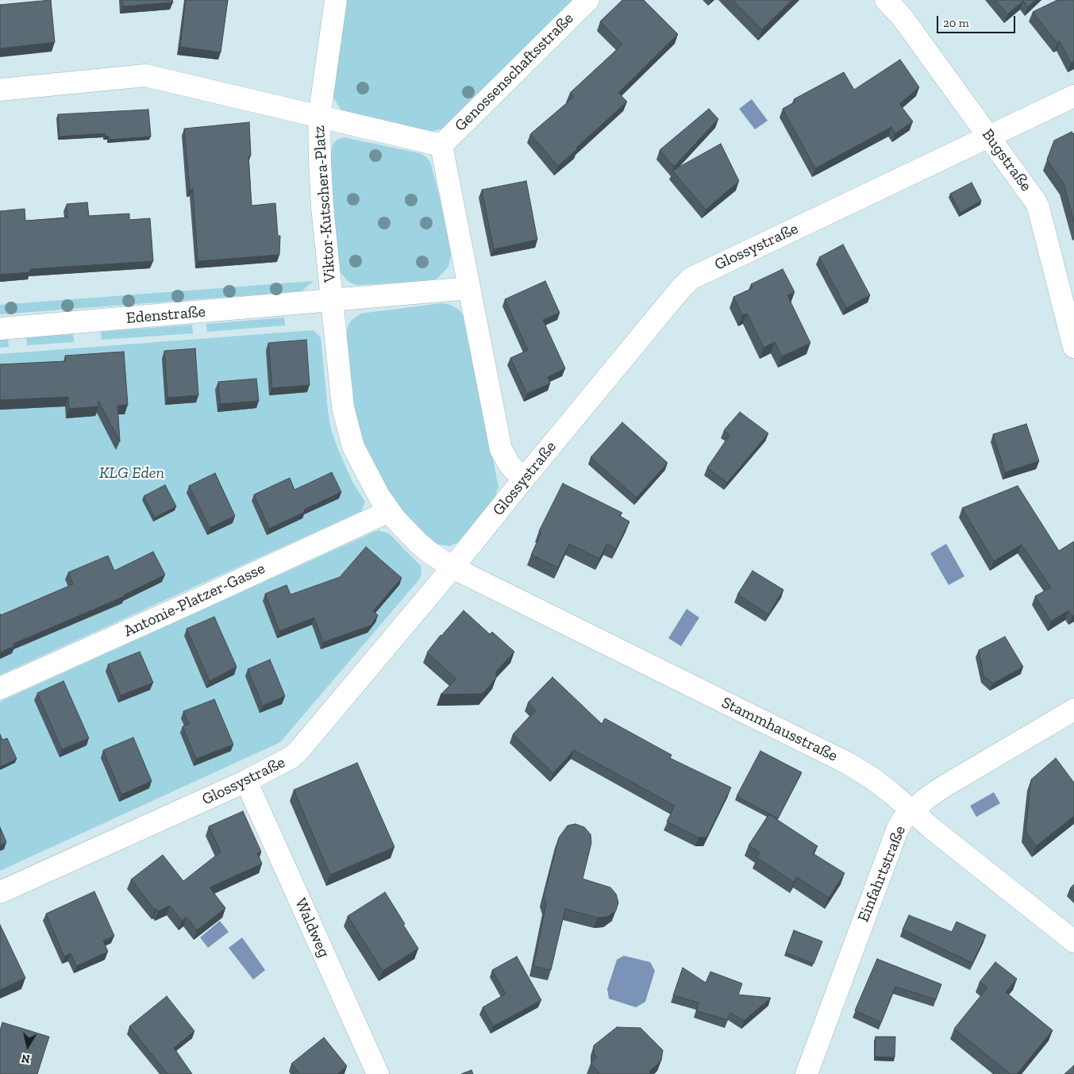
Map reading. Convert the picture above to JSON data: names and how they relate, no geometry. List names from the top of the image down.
{
  "streets": {
    "street": [
      "Genossenschaftsstraße",
      "Bugstraße",
      "Viktor-Kutschera-Platz",
      "Glossystraße",
      "Edenstraße",
      "Antonie-Platzer-Gasse",
      "Stammhausstraße",
      "Einfahrtstraße",
      "Waldweg"
    ]
  },
  "crossings": [
    ["Genossenschaftsstraße", "Viktor-Kutschera-Platz"],
    ["Bugstraße", "Glossystraße"],
    ["Viktor-Kutschera-Platz", "Glossystraße"],
    ["Viktor-Kutschera-Platz", "Edenstraße"],
    ["Viktor-Kutschera-Platz", "Antonie-Platzer-Gasse"],
    ["Viktor-Kutschera-Platz", "Stammhausstraße"],
    ["Glossystraße", "Stammhausstraße"],
    ["Glossystraße", "Waldweg"],
    ["Stammhausstraße", "Einfahrtstraße"]
  ],
  "parks": ["KLG Eden"],
  "scale_bar": "20 m",
  "north": "bottom"
}
